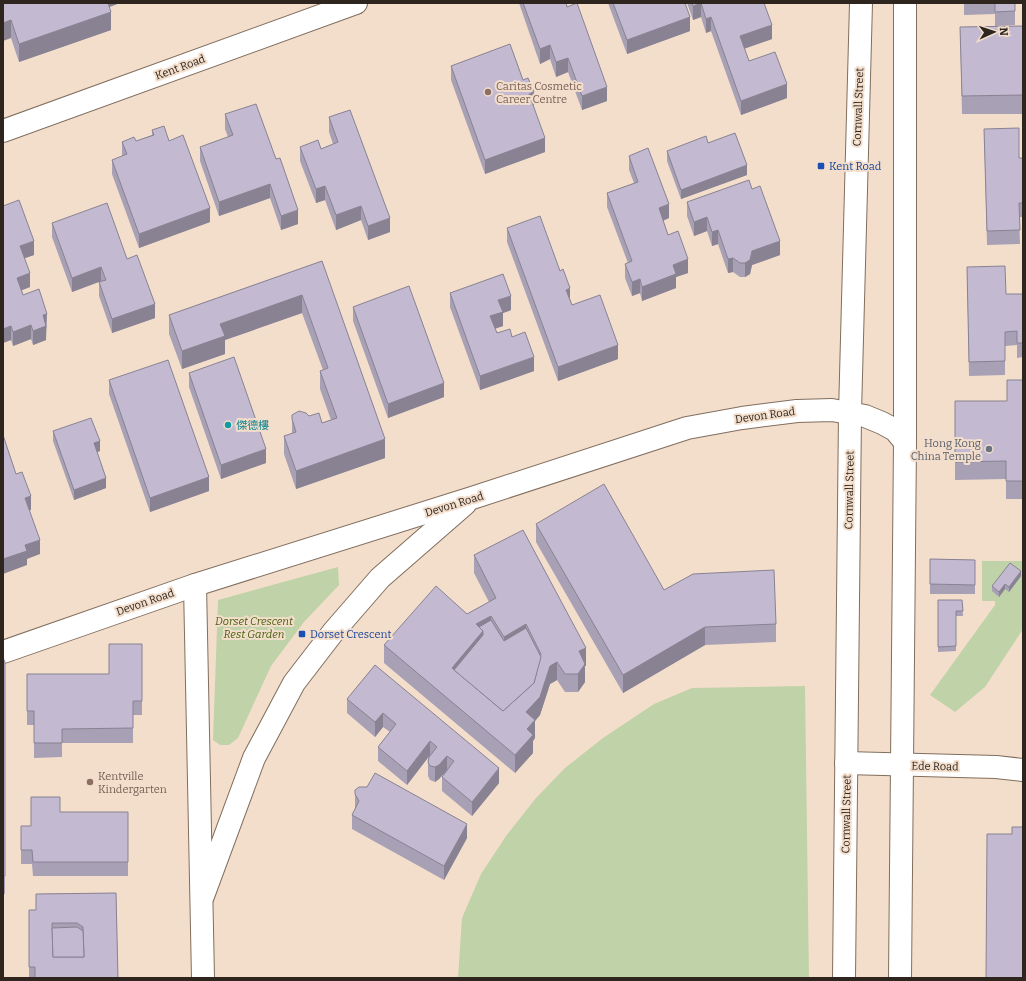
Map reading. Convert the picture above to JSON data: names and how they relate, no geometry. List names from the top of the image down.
{
  "streets": {
    "street": [
      "Kent Road",
      "Cornwall Street",
      "Devon Road",
      "Ede Road"
    ]
  },
  "crossings": [
    ["Cornwall Street", "Devon Road"],
    ["Cornwall Street", "Ede Road"]
  ],
  "parks": ["Dorset Crescent Rest Garden"],
  "places": {
    "other": [
      "Caritas Cosmetic Career Centre",
      "傑德樓",
      "Hong Kong China Temple",
      "Kentville Kindergarten"
    ],
    "transit": ["Kent Road", "Dorset Crescent"]
  },
  "north": "right"
}
